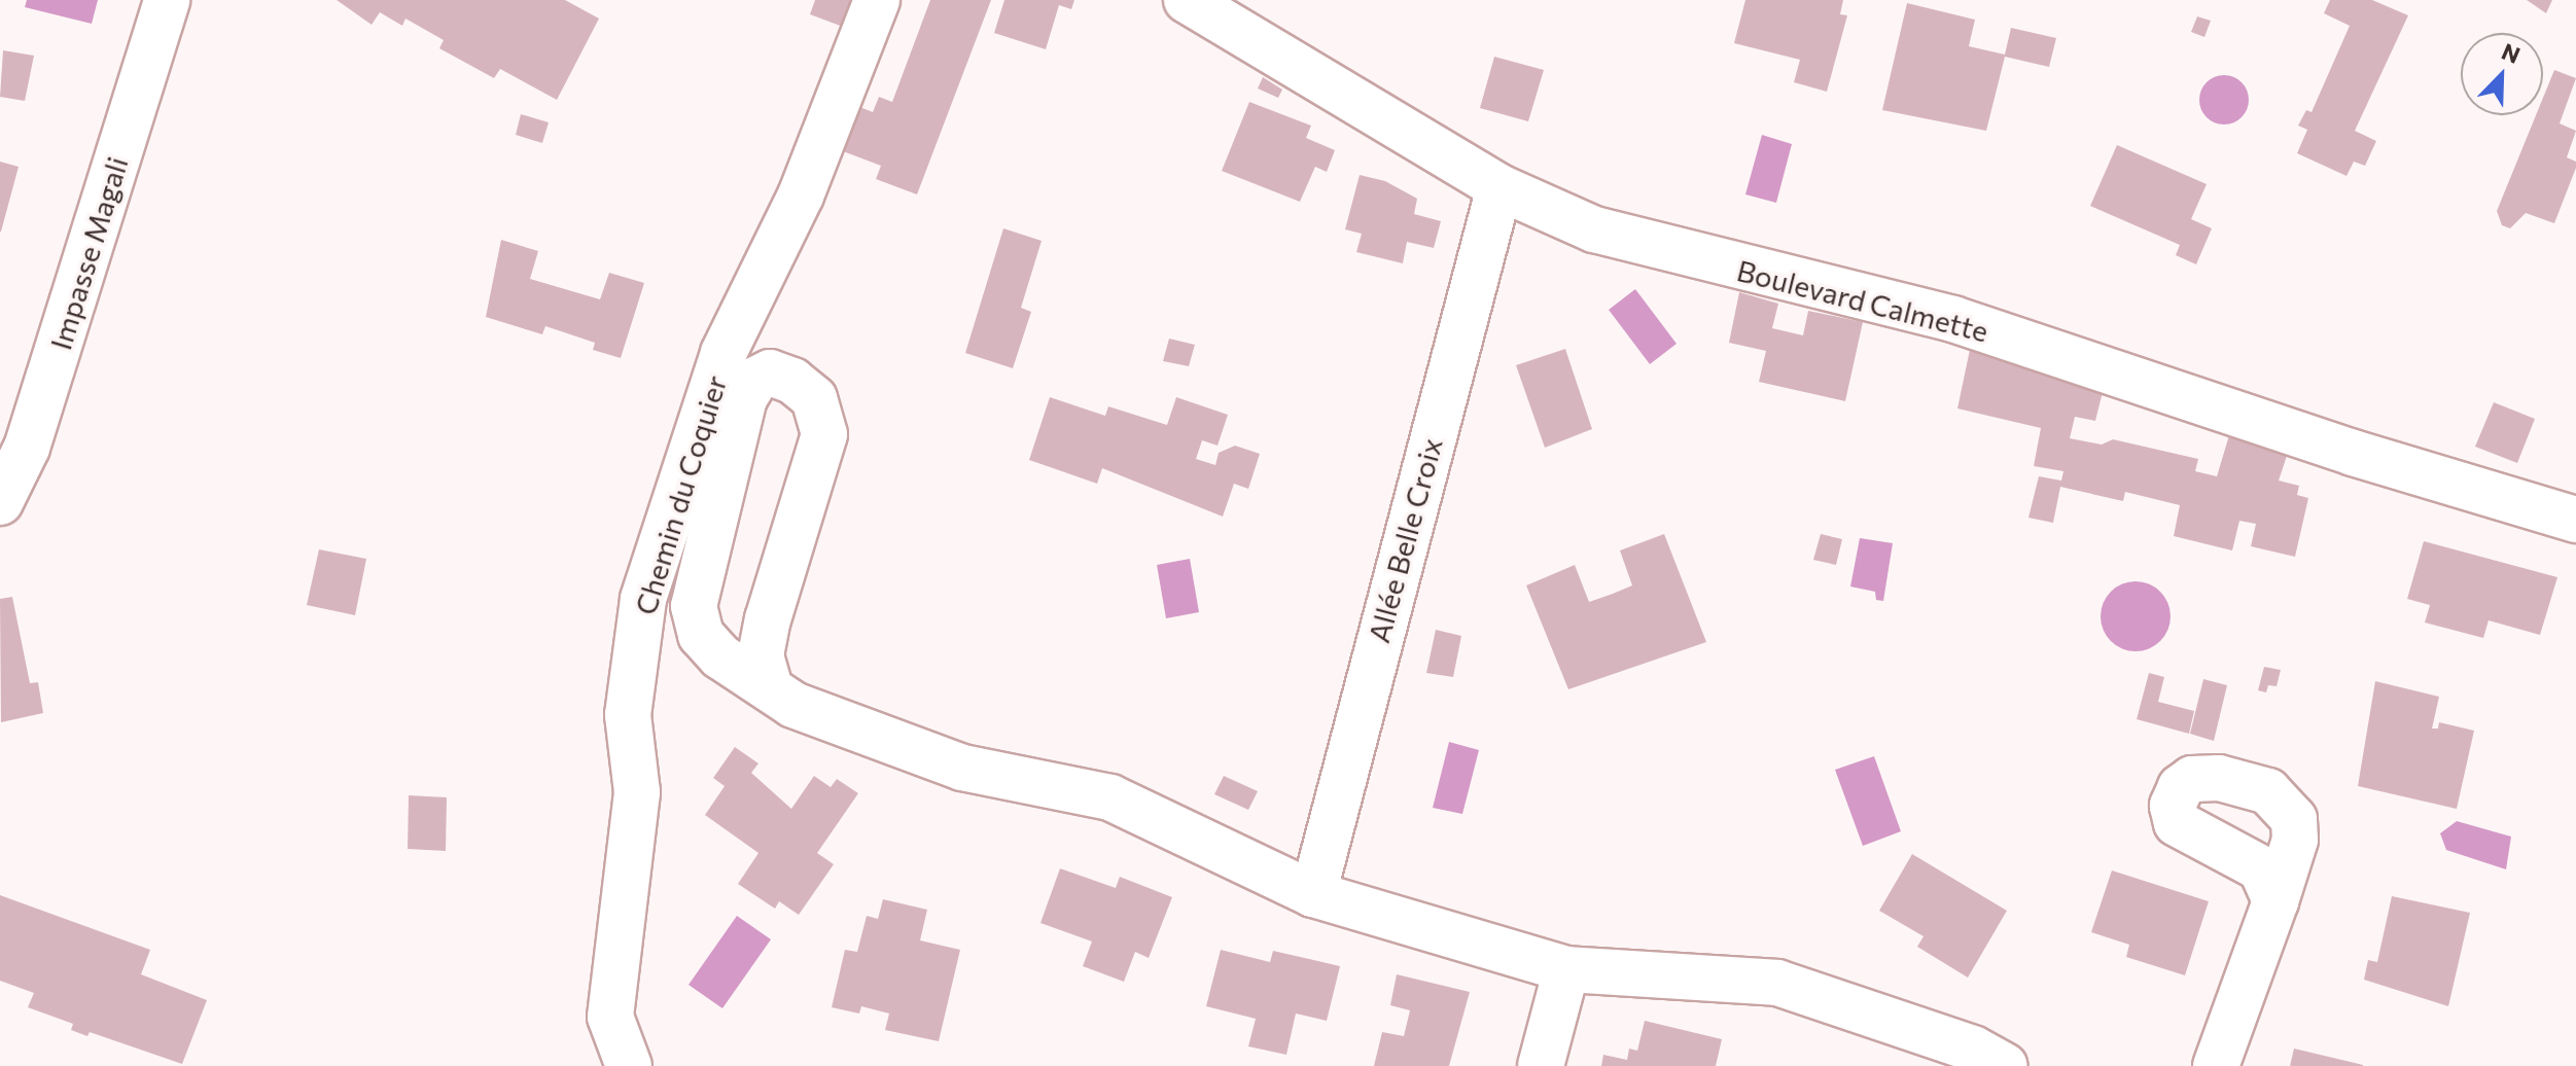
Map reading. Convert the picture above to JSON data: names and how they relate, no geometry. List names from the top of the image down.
{
  "streets": {
    "street": [
      "Impasse Magali",
      "Boulevard Calmette",
      "Chemin du Coquier",
      "Allée Belle Croix"
    ]
  },
  "crossings": [
    ["Boulevard Calmette", "Allée Belle Croix"]
  ],
  "north": "top right"
}
